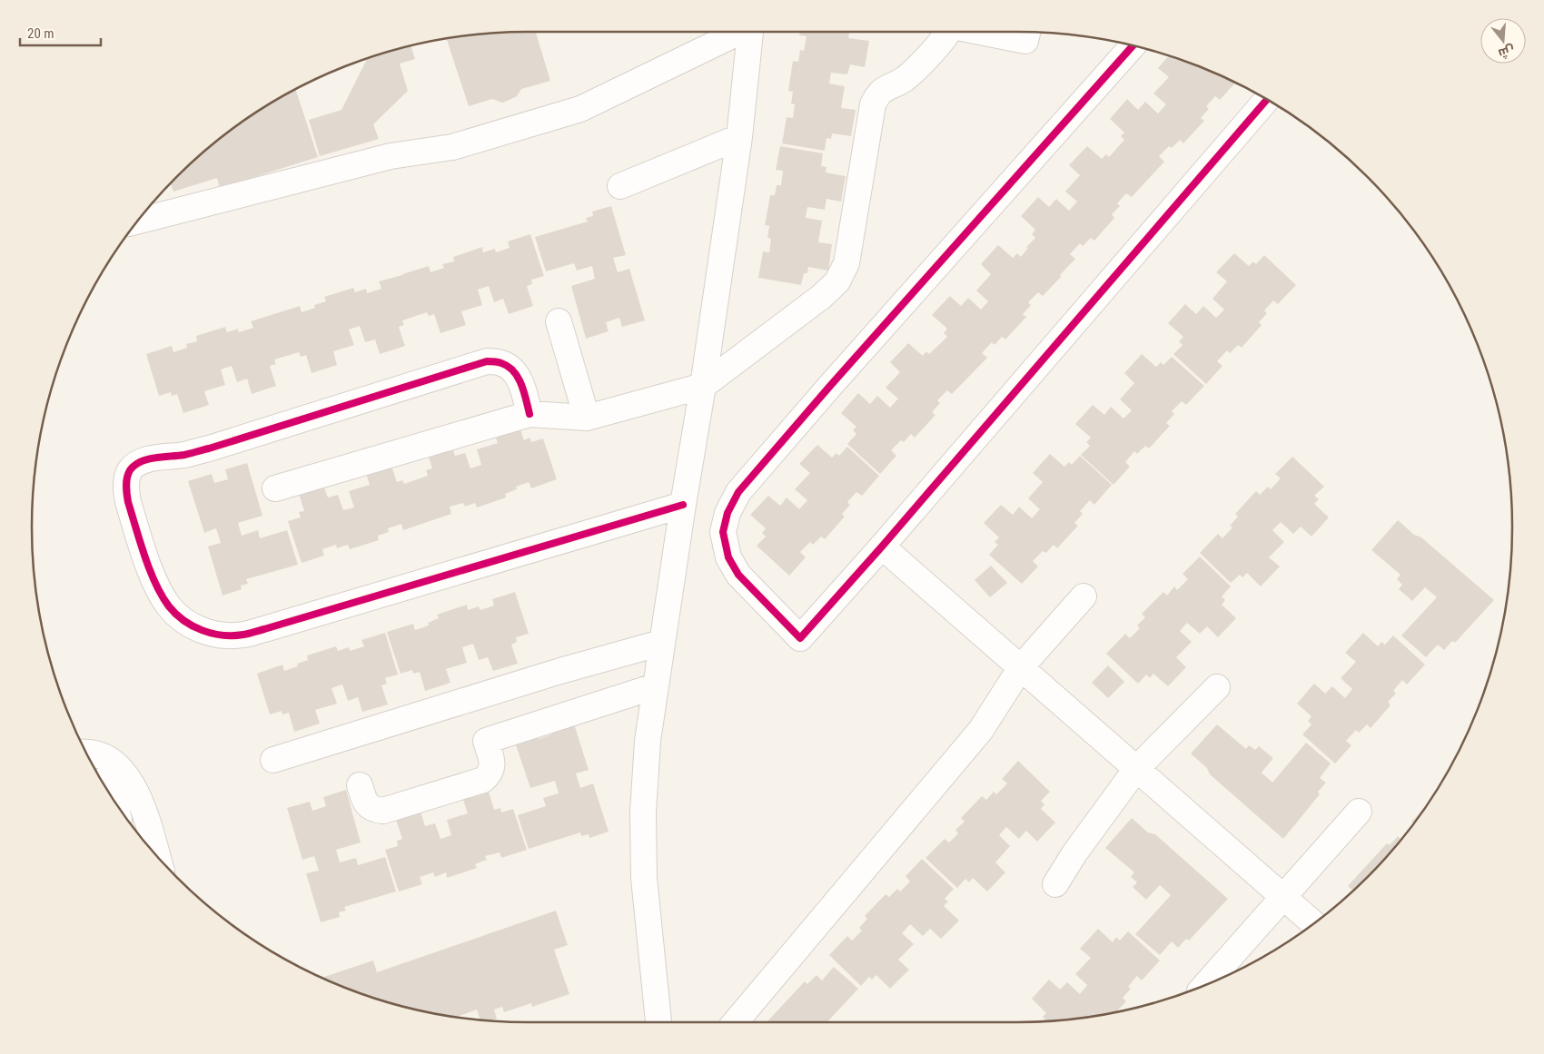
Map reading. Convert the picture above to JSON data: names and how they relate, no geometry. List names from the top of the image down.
{
  "scale_bar": "20 m",
  "north": "bottom"
}
